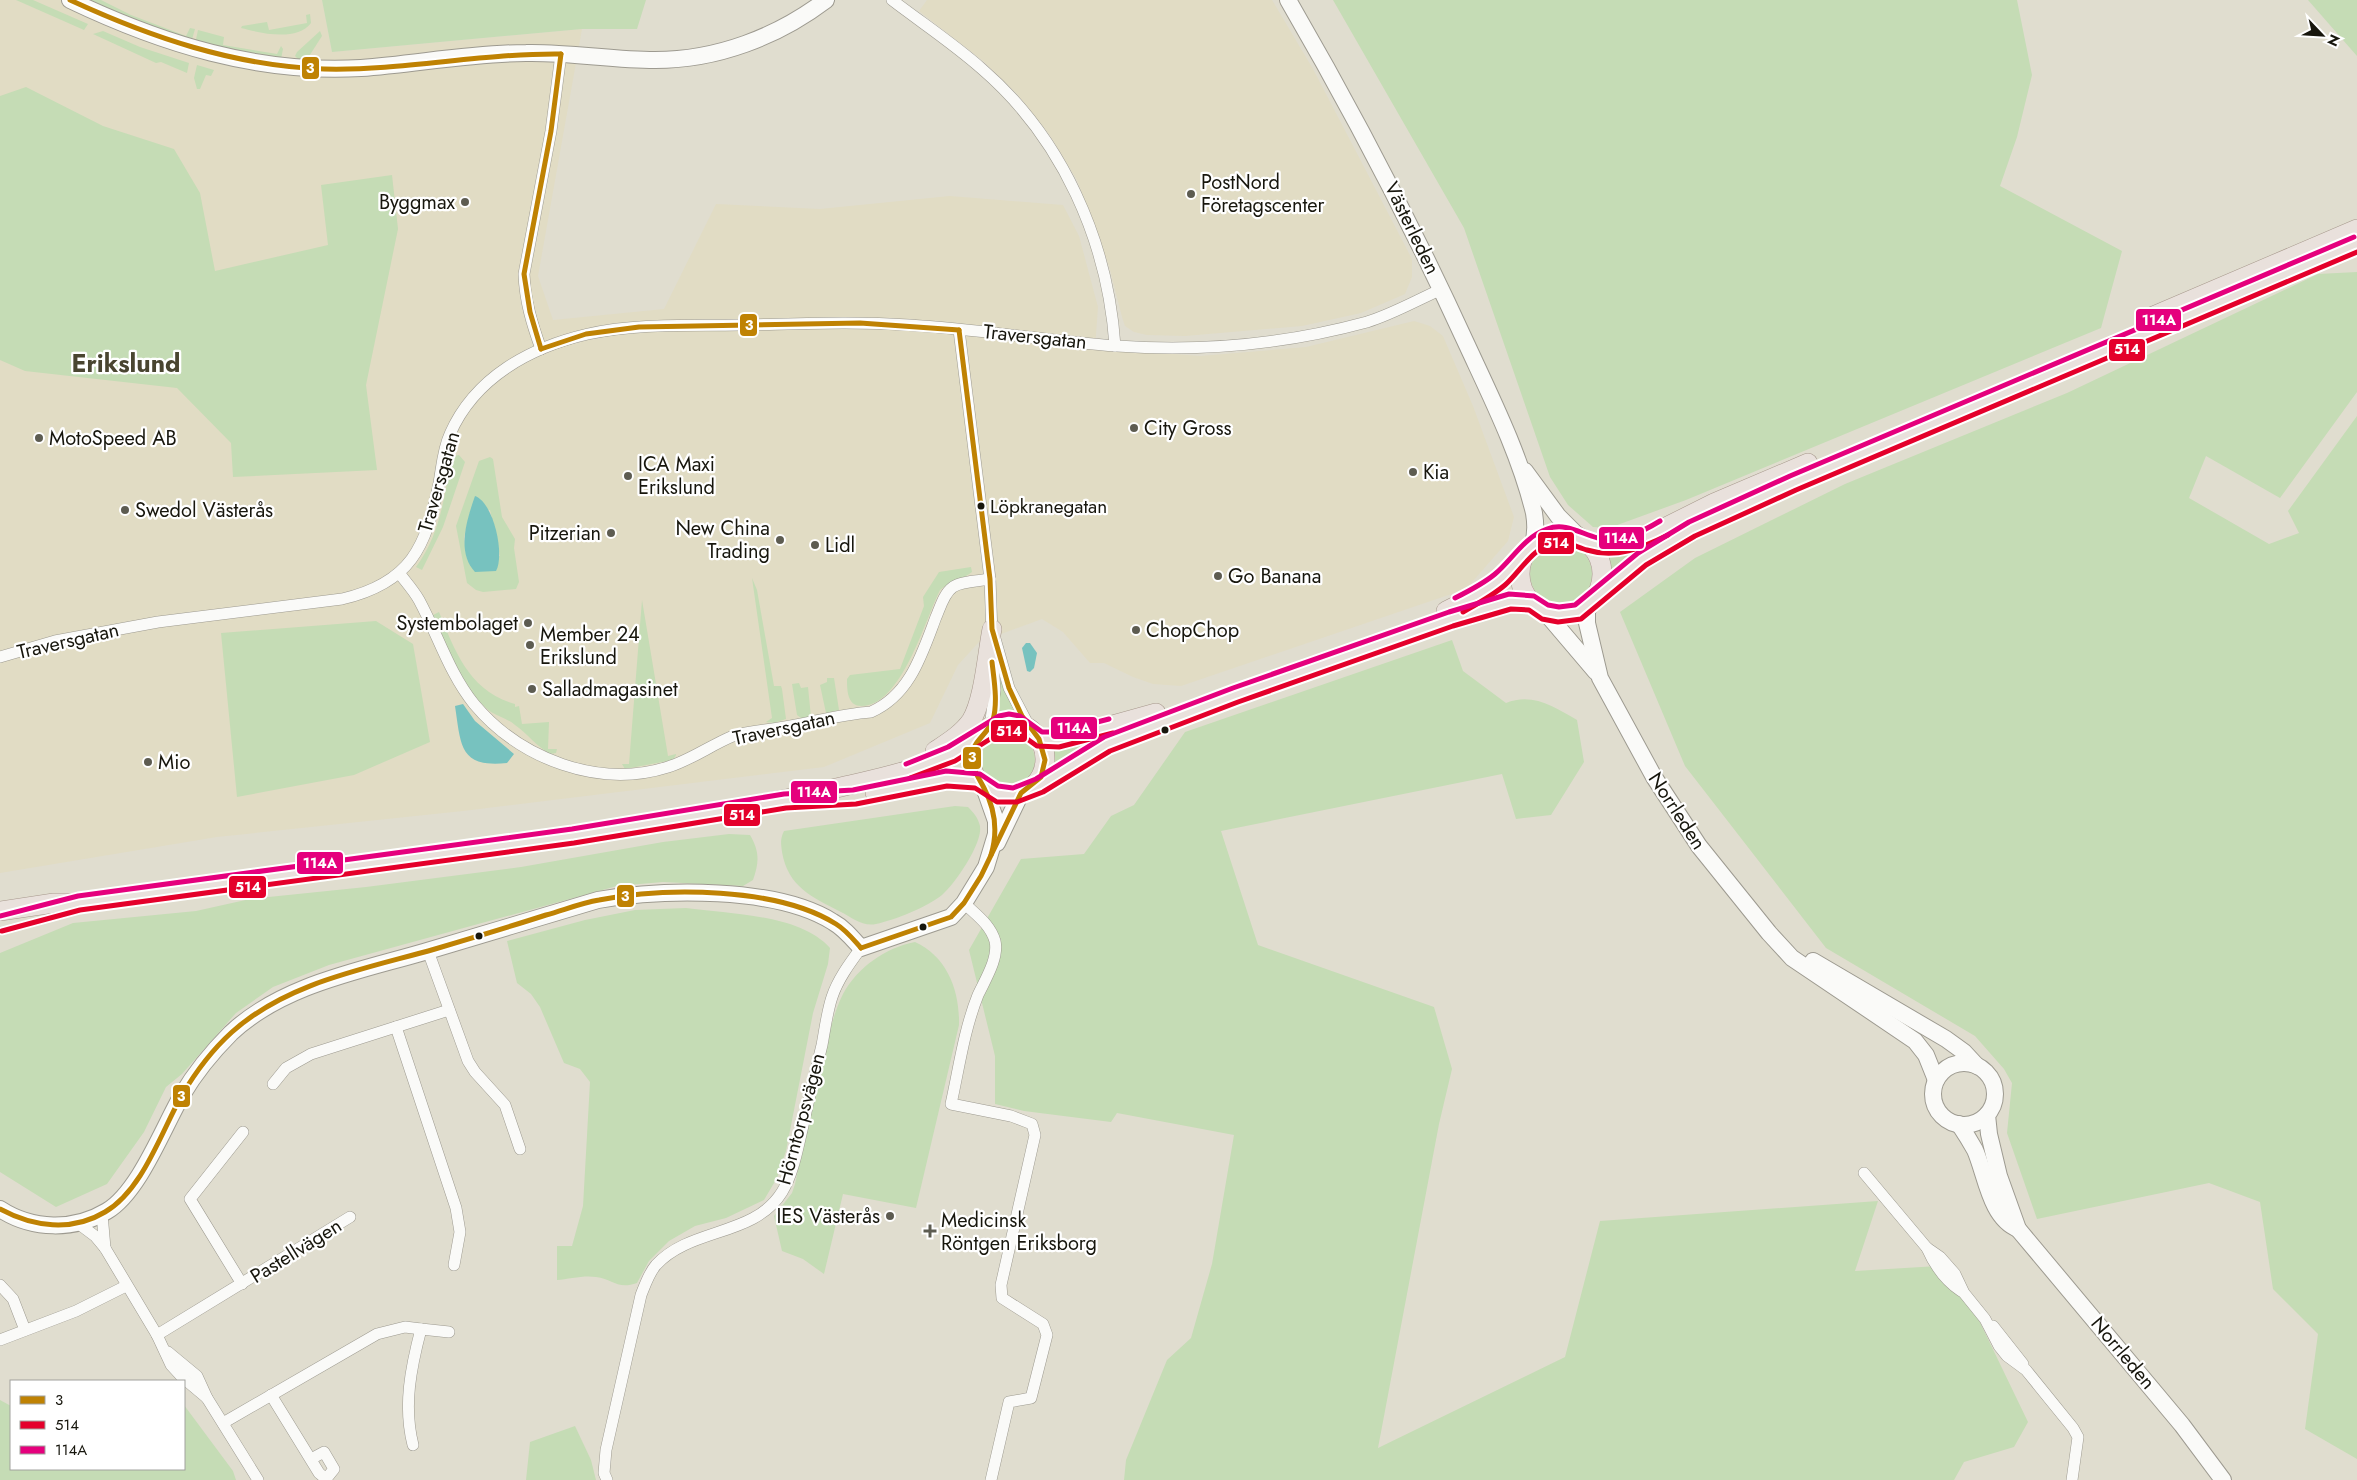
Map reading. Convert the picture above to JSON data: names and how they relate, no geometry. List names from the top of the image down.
{
  "streets": {
    "street": [
      "Västerleden",
      "Traversgatan",
      "Norrleden",
      "Hörntorpsvägen",
      "Pastellvägen"
    ]
  },
  "crossings": [
    ["Västerleden", "Traversgatan"],
    ["Västerleden", "Norrleden"]
  ],
  "districts": ["Erikslund"],
  "places": {
    "other": [
      "PostNord Företagscenter",
      "Byggmax",
      "City Gross",
      "MotoSpeed AB",
      "Kia",
      "ICA Maxi Erikslund",
      "Löpkranegatan",
      "Swedol Västerås",
      "Pitzerian",
      "New China Trading",
      "Lidl",
      "Go Banana",
      "Systembolaget",
      "ChopChop",
      "Member 24 Erikslund",
      "Salladmagasinet",
      "Mio",
      "IES Västerås"
    ],
    "health": ["Medicinsk Röntgen Eriksborg"]
  },
  "lines": ["transit line 3", "transit line 114A", "transit line 514"],
  "legend": ["3", "514", "114A"],
  "north": "bottom right"
}
